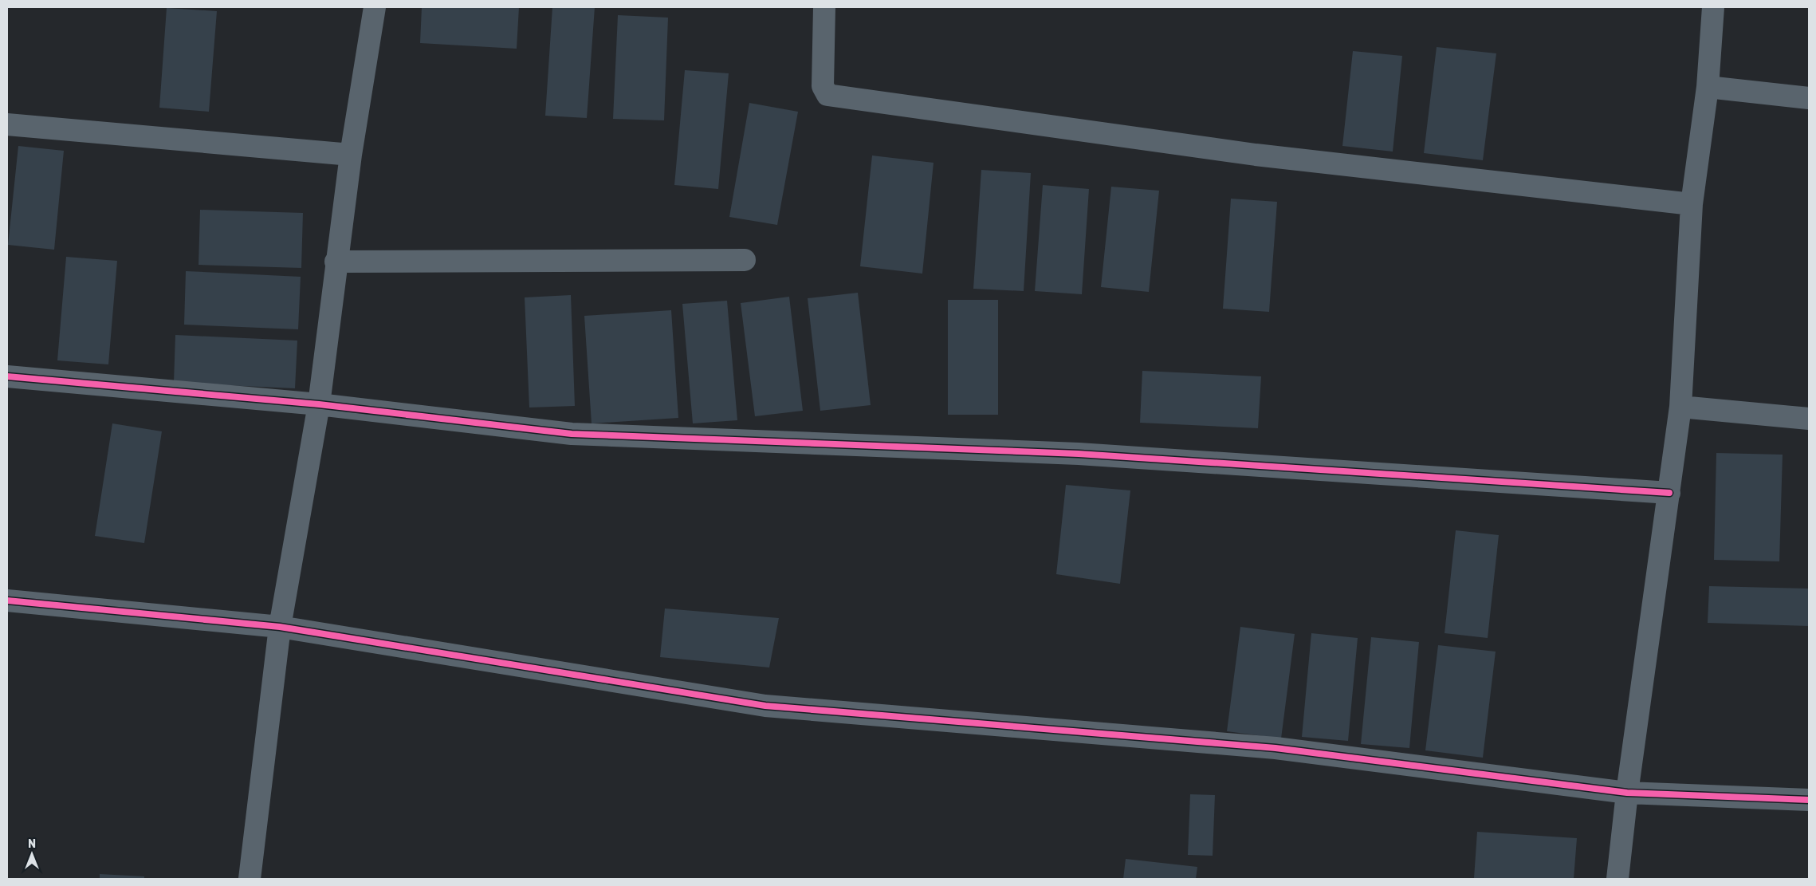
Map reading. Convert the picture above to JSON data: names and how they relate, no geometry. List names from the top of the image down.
{
  "north": "top"
}
